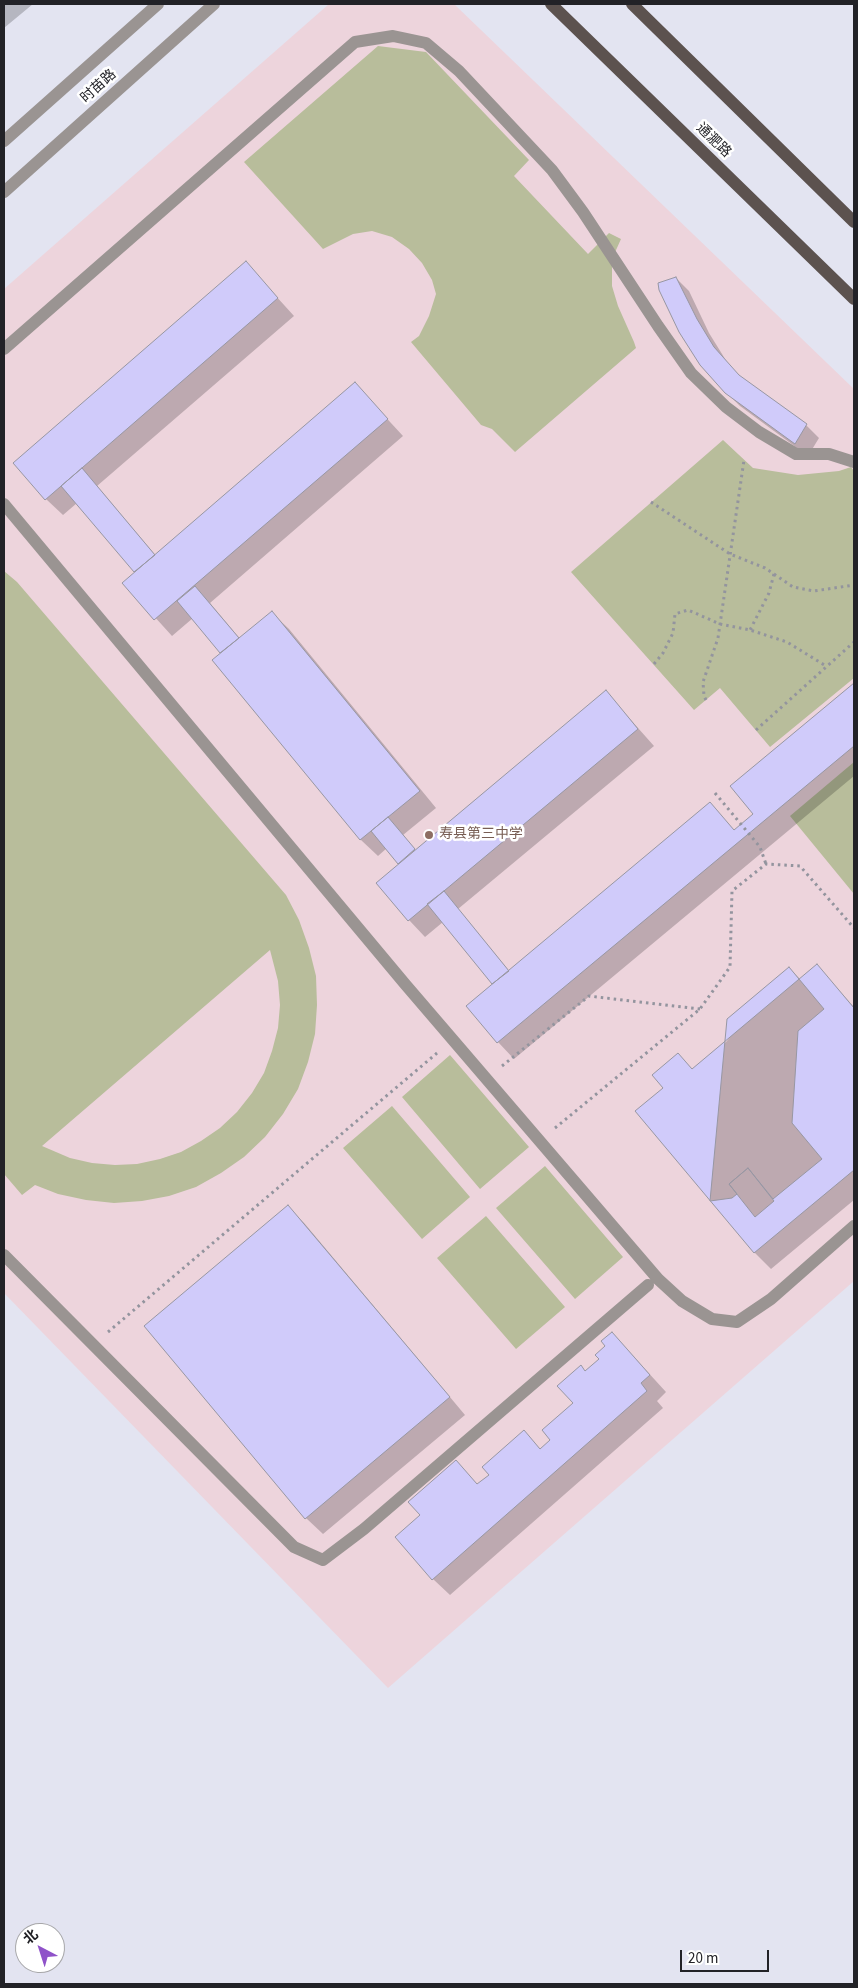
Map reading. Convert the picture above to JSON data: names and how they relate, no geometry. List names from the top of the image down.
{
  "streets": {
    "main road": ["通淝路"],
    "street": ["时苗路"]
  },
  "places": ["寿县第三中学"],
  "scale_bar": "20 m",
  "north": "top left"
}
